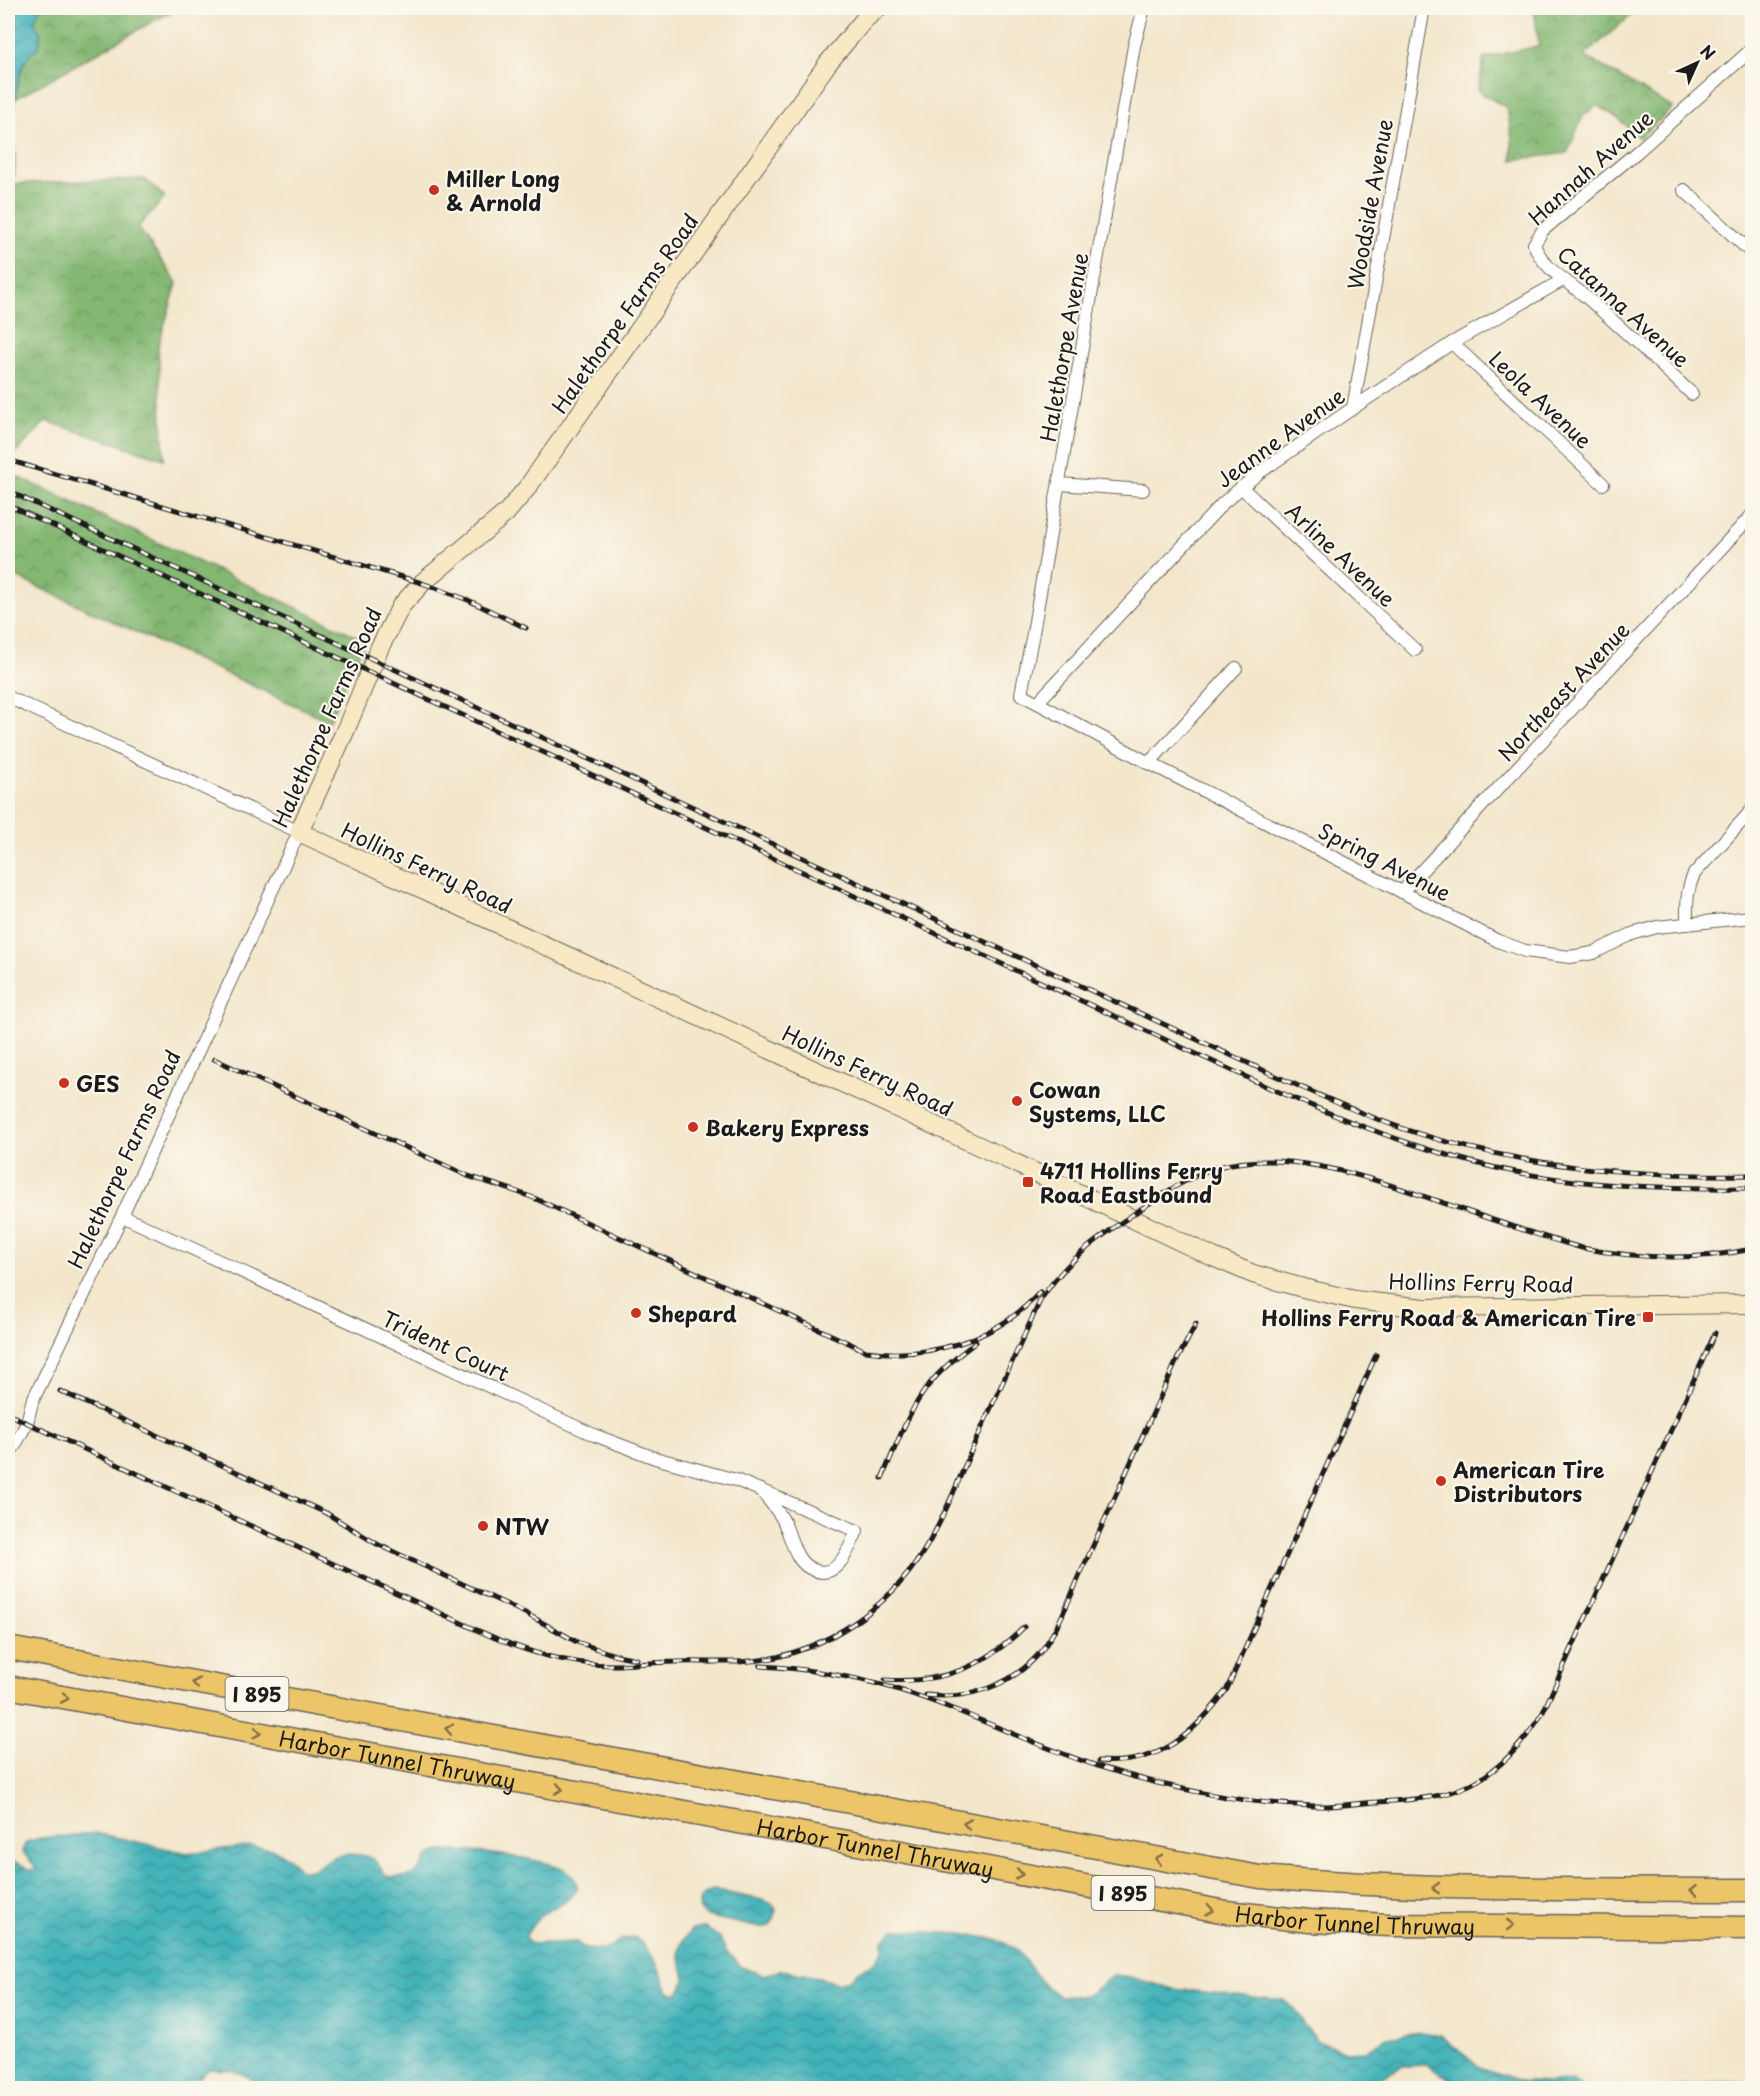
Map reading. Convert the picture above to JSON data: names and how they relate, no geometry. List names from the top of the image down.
{
  "streets": {
    "highway": ["I 895", "Harbor Tunnel Thruway"],
    "street": [
      "Hannah Avenue",
      "Woodside Avenue",
      "Catanna Avenue",
      "Halethorpe Farms Road",
      "Halethorpe Avenue",
      "Leola Avenue",
      "Jeanne Avenue",
      "Arline Avenue",
      "Northeast Avenue",
      "Spring Avenue",
      "Hollins Ferry Road",
      "Trident Court"
    ]
  },
  "crossings": [
    ["Hannah Avenue", "Catanna Avenue"],
    ["Woodside Avenue", "Jeanne Avenue"],
    ["Catanna Avenue", "Jeanne Avenue"],
    ["Halethorpe Farms Road", "Hollins Ferry Road"],
    ["Halethorpe Farms Road", "Trident Court"],
    ["Halethorpe Avenue", "Spring Avenue"],
    ["Leola Avenue", "Jeanne Avenue"],
    ["Jeanne Avenue", "Arline Avenue"],
    ["Jeanne Avenue", "Spring Avenue"],
    ["Northeast Avenue", "Spring Avenue"]
  ],
  "places": {
    "other": [
      "Miller Long & Arnold",
      "GES",
      "Cowan Systems, LLC",
      "Bakery Express",
      "Shepard",
      "American Tire Distributors",
      "NTW"
    ],
    "transit": ["4711 Hollins Ferry Road Eastbound", "Hollins Ferry Road & American Tire"]
  },
  "north": "top right"
}
